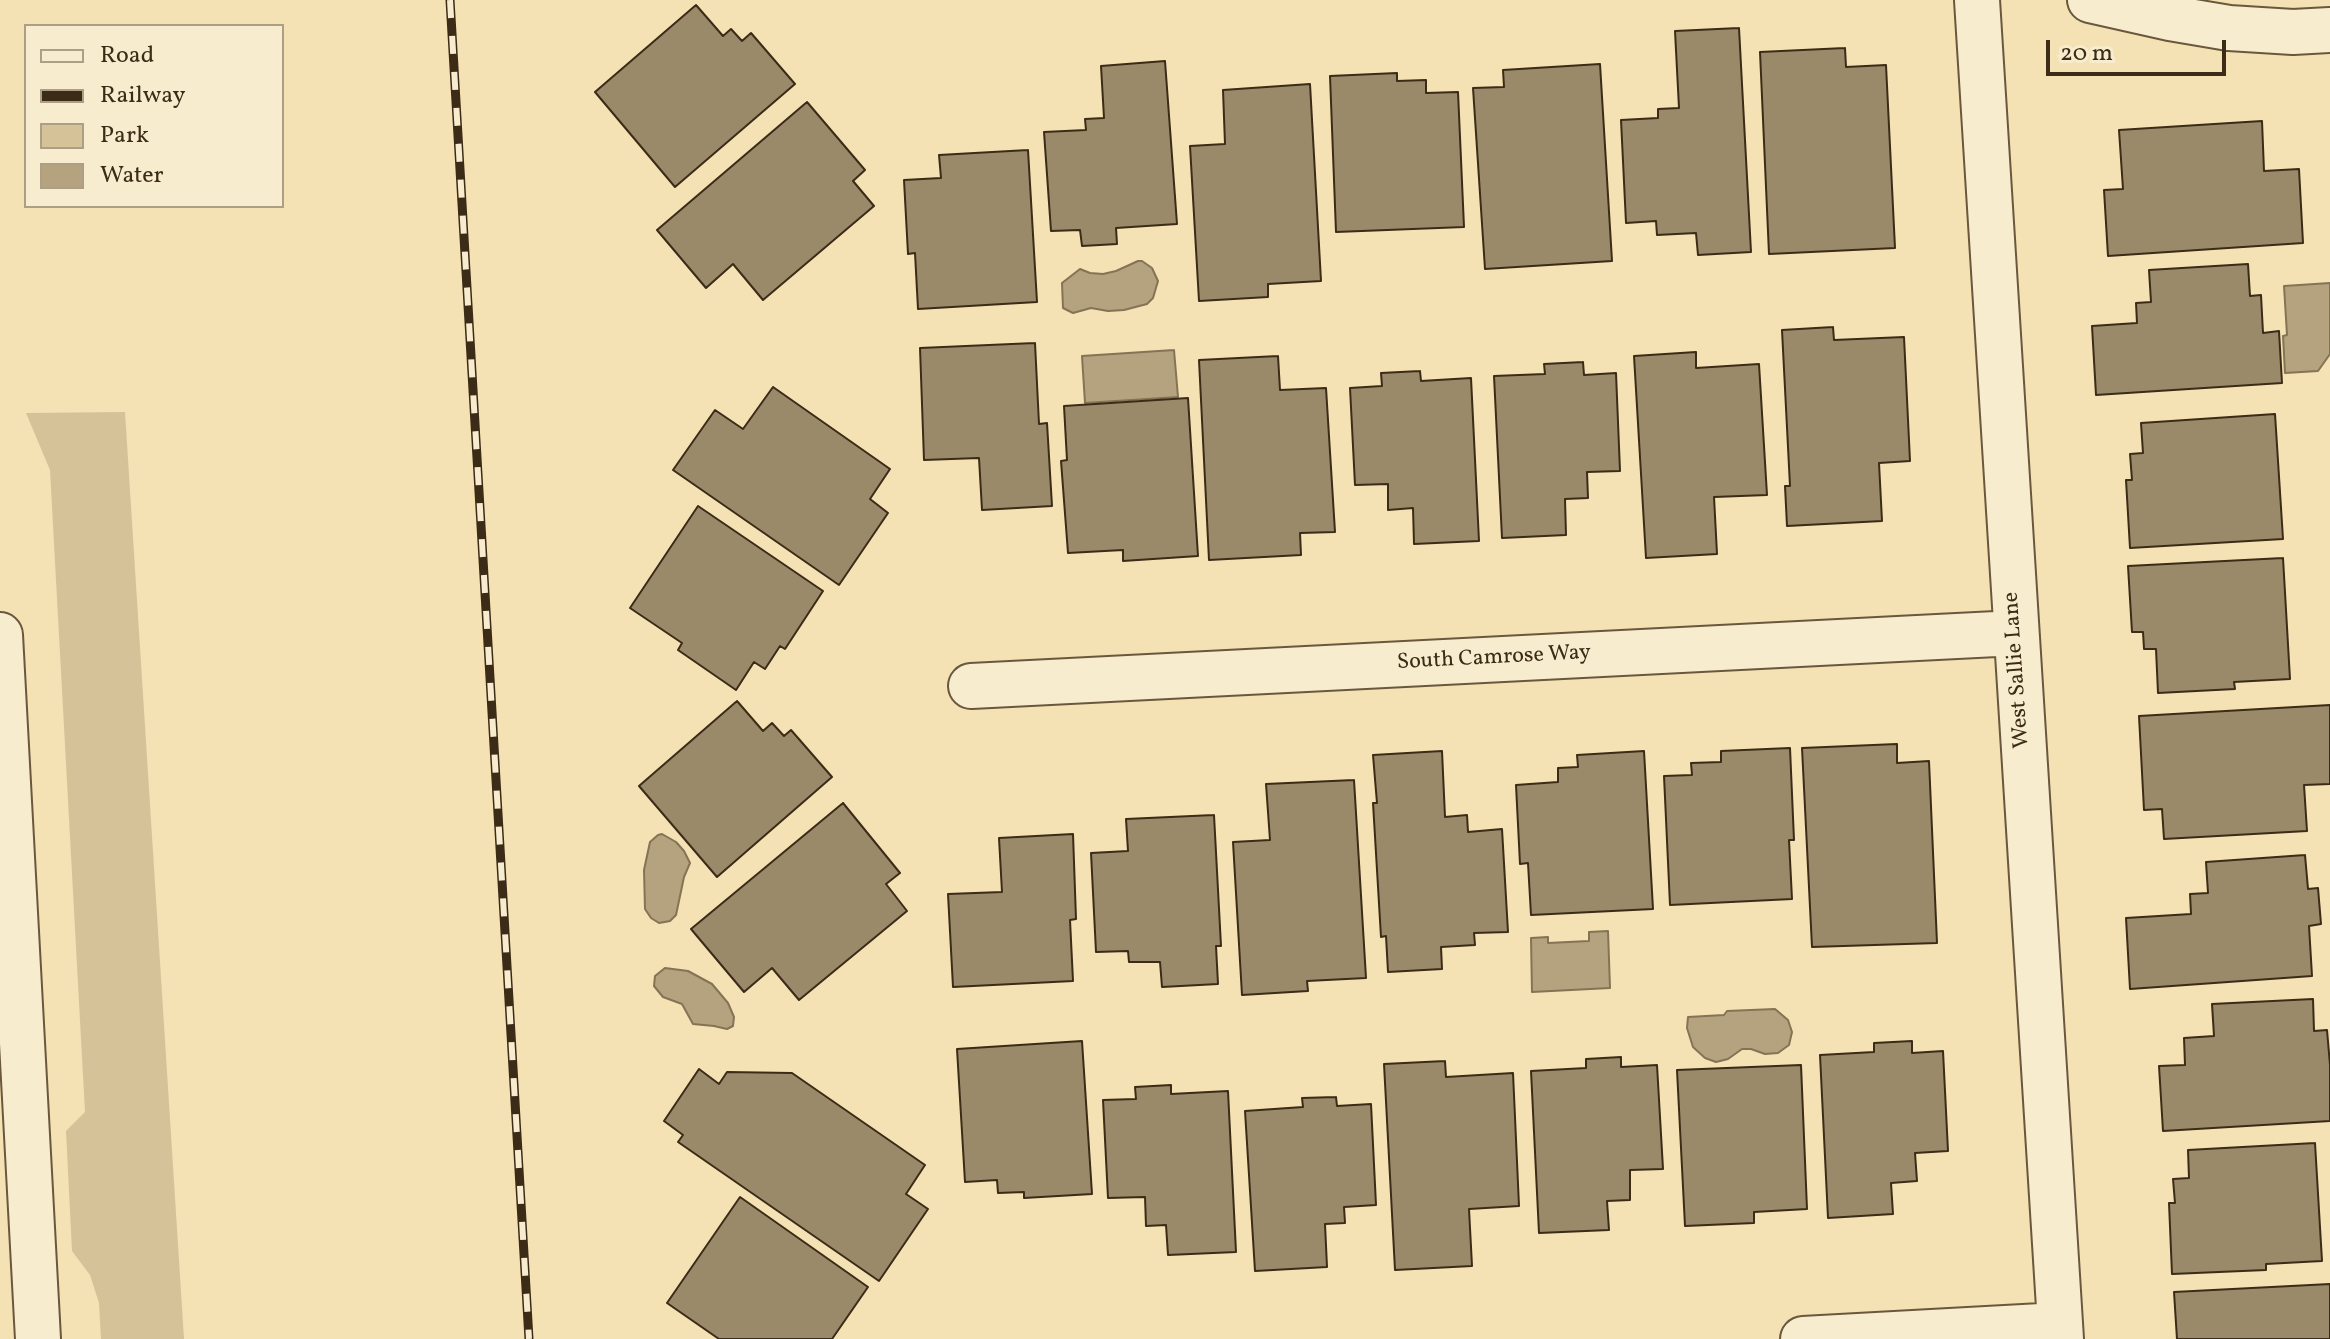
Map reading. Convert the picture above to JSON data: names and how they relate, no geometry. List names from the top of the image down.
{
  "streets": {
    "street": ["South Camrose Way", "West Sallie Lane"]
  },
  "crossings": [
    ["South Camrose Way", "West Sallie Lane"]
  ],
  "legend": [
    "Road",
    "Railway",
    "Park",
    "Water"
  ],
  "scale_bar": "20 m"
}
